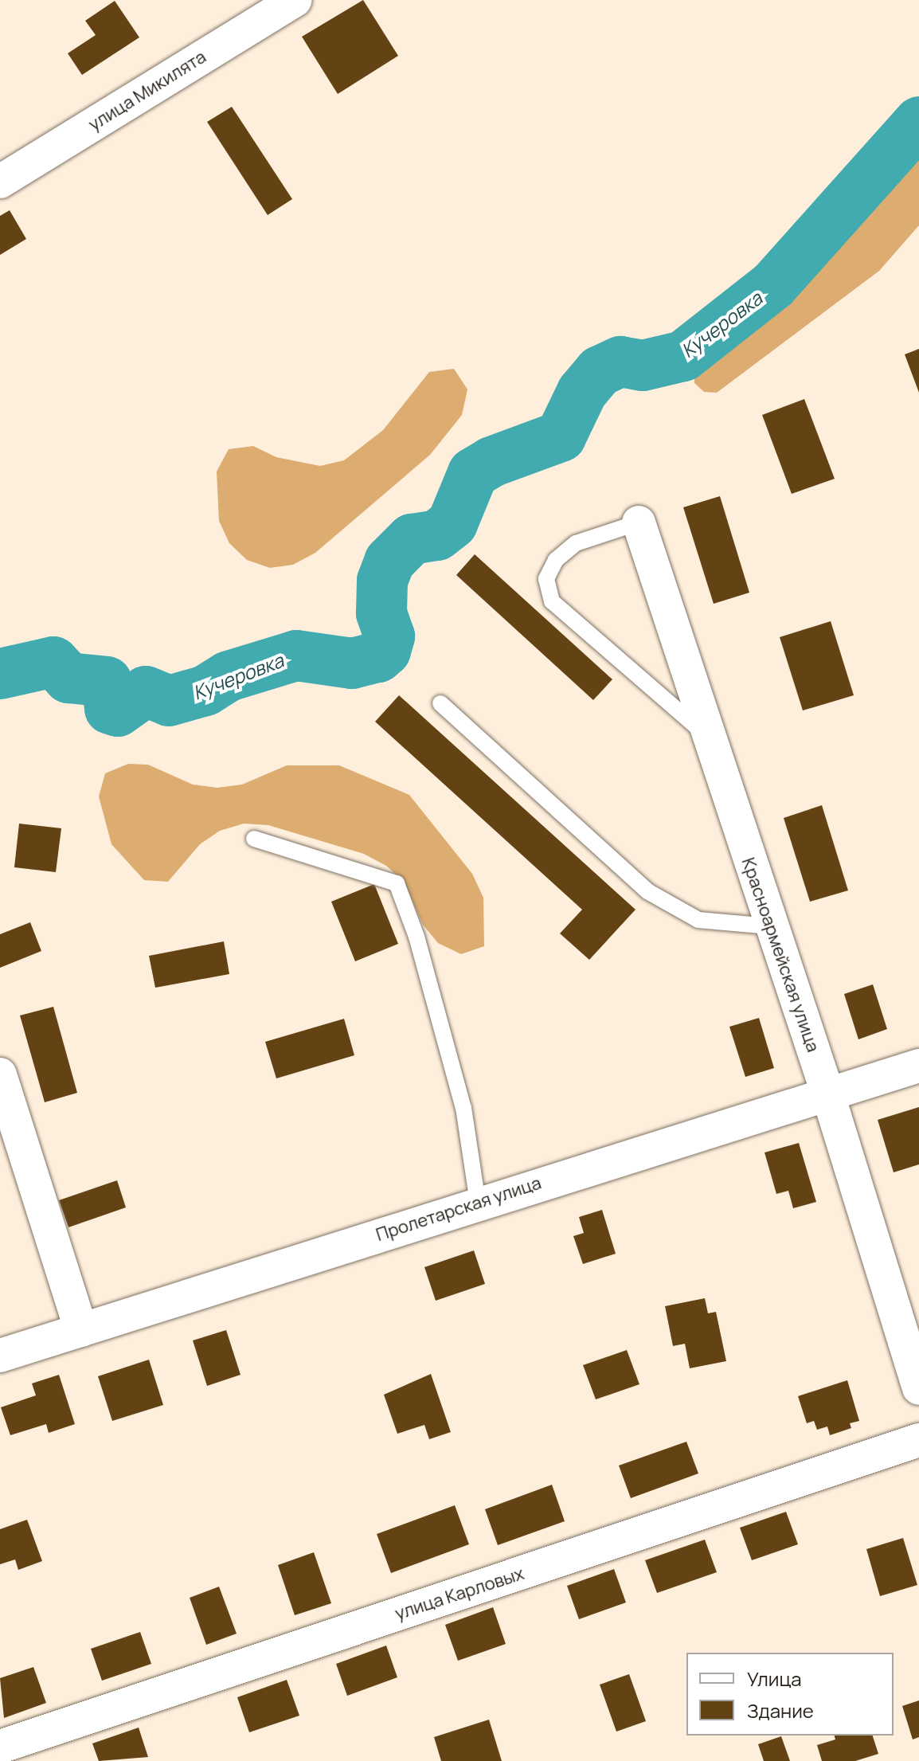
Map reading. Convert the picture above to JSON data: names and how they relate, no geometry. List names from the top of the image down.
{
  "streets": {
    "street": [
      "улица Микилята",
      "Красноармейская улица",
      "Пролетарская улица",
      "улица Карловых"
    ]
  },
  "crossings": [
    ["Красноармейская улица", "Пролетарская улица"]
  ],
  "water": ["Кучеровка"],
  "legend": ["Улица", "Здание"]
}
